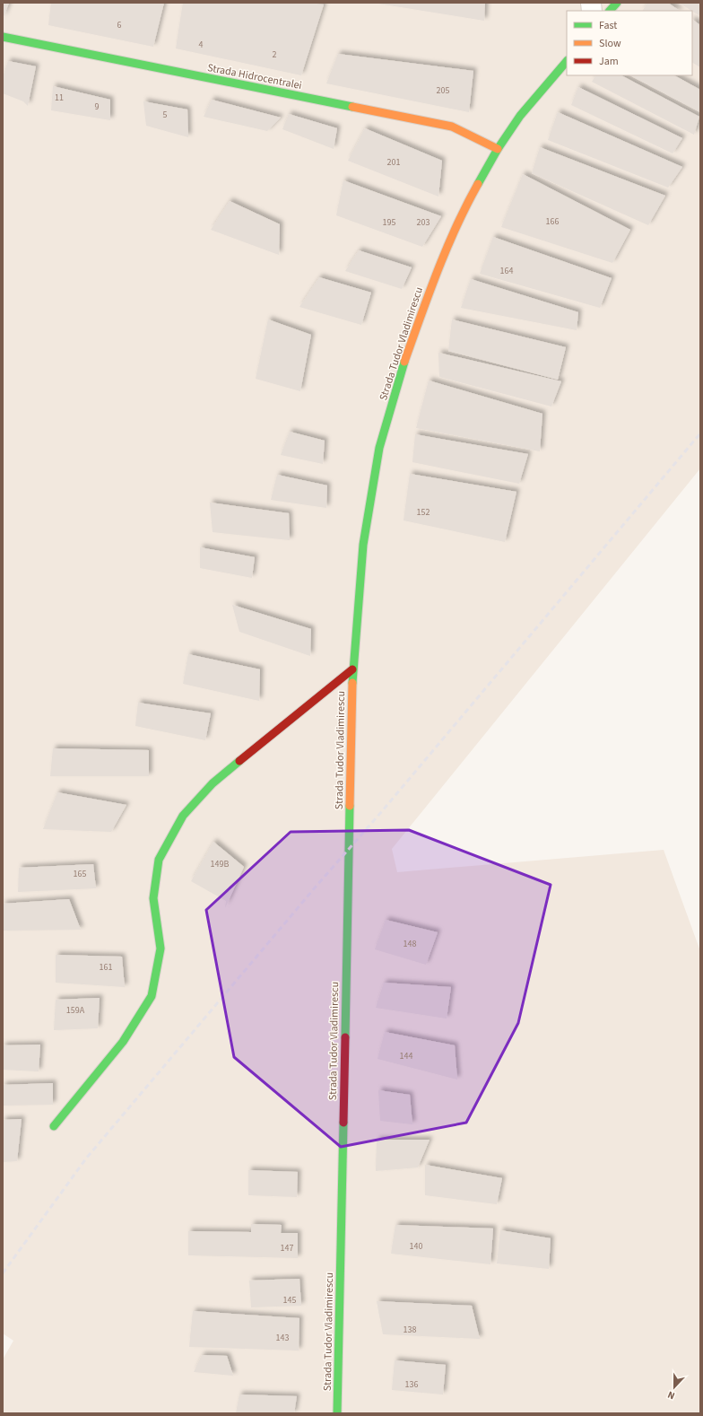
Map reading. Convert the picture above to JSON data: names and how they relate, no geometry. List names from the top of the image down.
{
  "streets": {
    "main road": ["Strada Hidrocentralei", "Strada Tudor Vladimirescu"]
  },
  "crossings": [
    ["Strada Hidrocentralei", "Strada Tudor Vladimirescu"]
  ],
  "house_numbers": [
    "6",
    "4",
    "2",
    "205",
    "11",
    "9",
    "5",
    "201",
    "166",
    "195",
    "203",
    "164",
    "152",
    "149B",
    "165",
    "148",
    "161",
    "159A",
    "144",
    "140",
    "147",
    "145",
    "138",
    "143",
    "136"
  ],
  "legend": ["Fast", "Slow", "Jam"],
  "north": "bottom"
}
